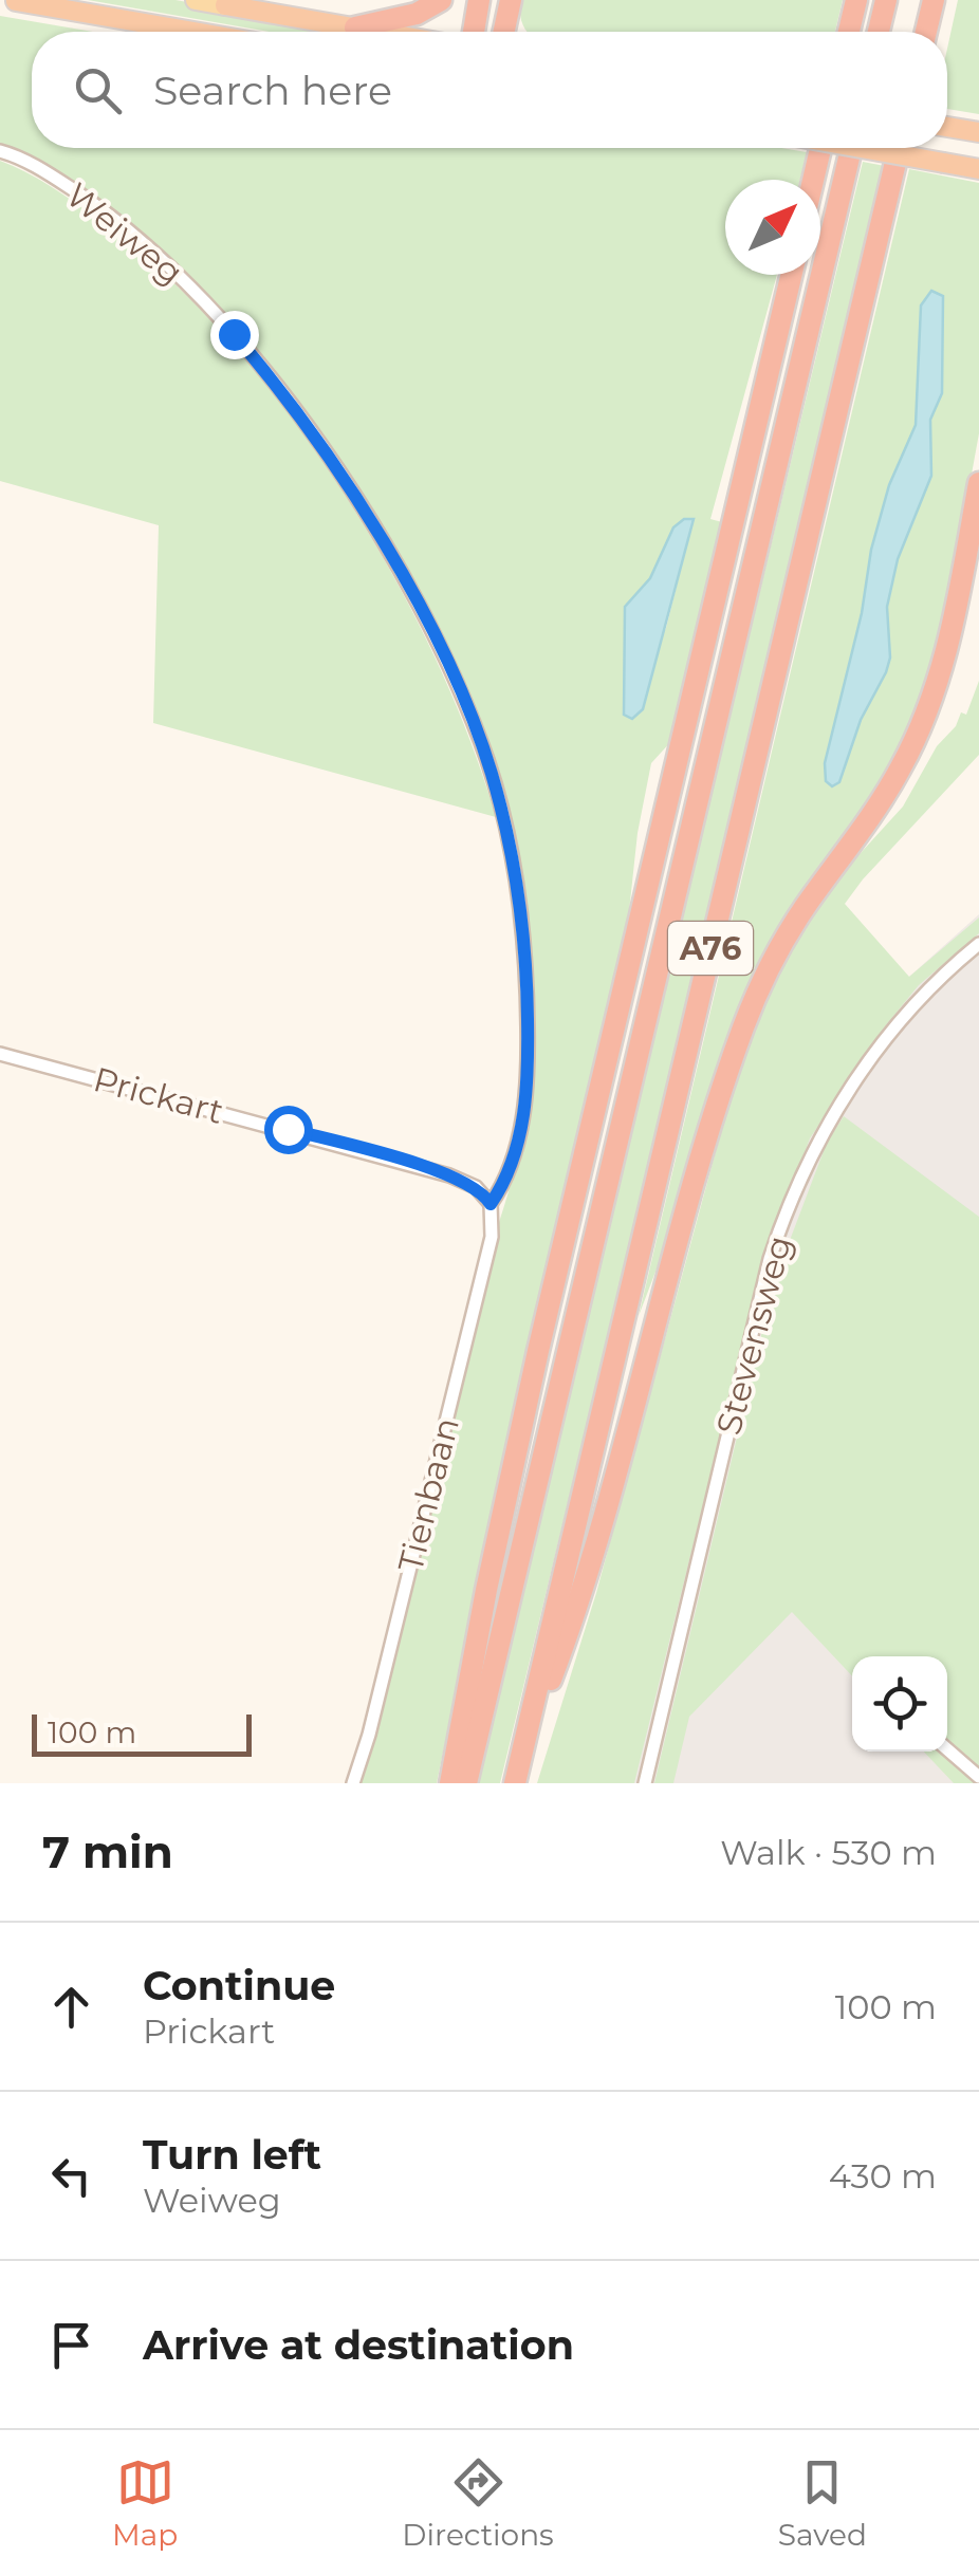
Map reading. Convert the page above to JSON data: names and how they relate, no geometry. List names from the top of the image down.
{
  "streets": {
    "highway": ["A76"],
    "street": [
      "Weiweg",
      "Prickart",
      "Stevensweg",
      "Tienbaan"
    ]
  },
  "crossings": [
    ["Weiweg", "Prickart"],
    ["Weiweg", "Tienbaan"],
    ["Prickart", "Tienbaan"]
  ],
  "scale_bar": "100 m",
  "north": "top right",
  "page": {
    "search": "Search here",
    "scale": "100 m",
    "heading": ["7 min", "Walk · 530 m"],
    "list": [
      ["Continue", "Prickart", "100 m"],
      ["Turn left", "Weiweg", "430 m"],
      "Arrive at destination"
    ],
    "nav": ["Map", "Directions", "Saved"]
  }
}
